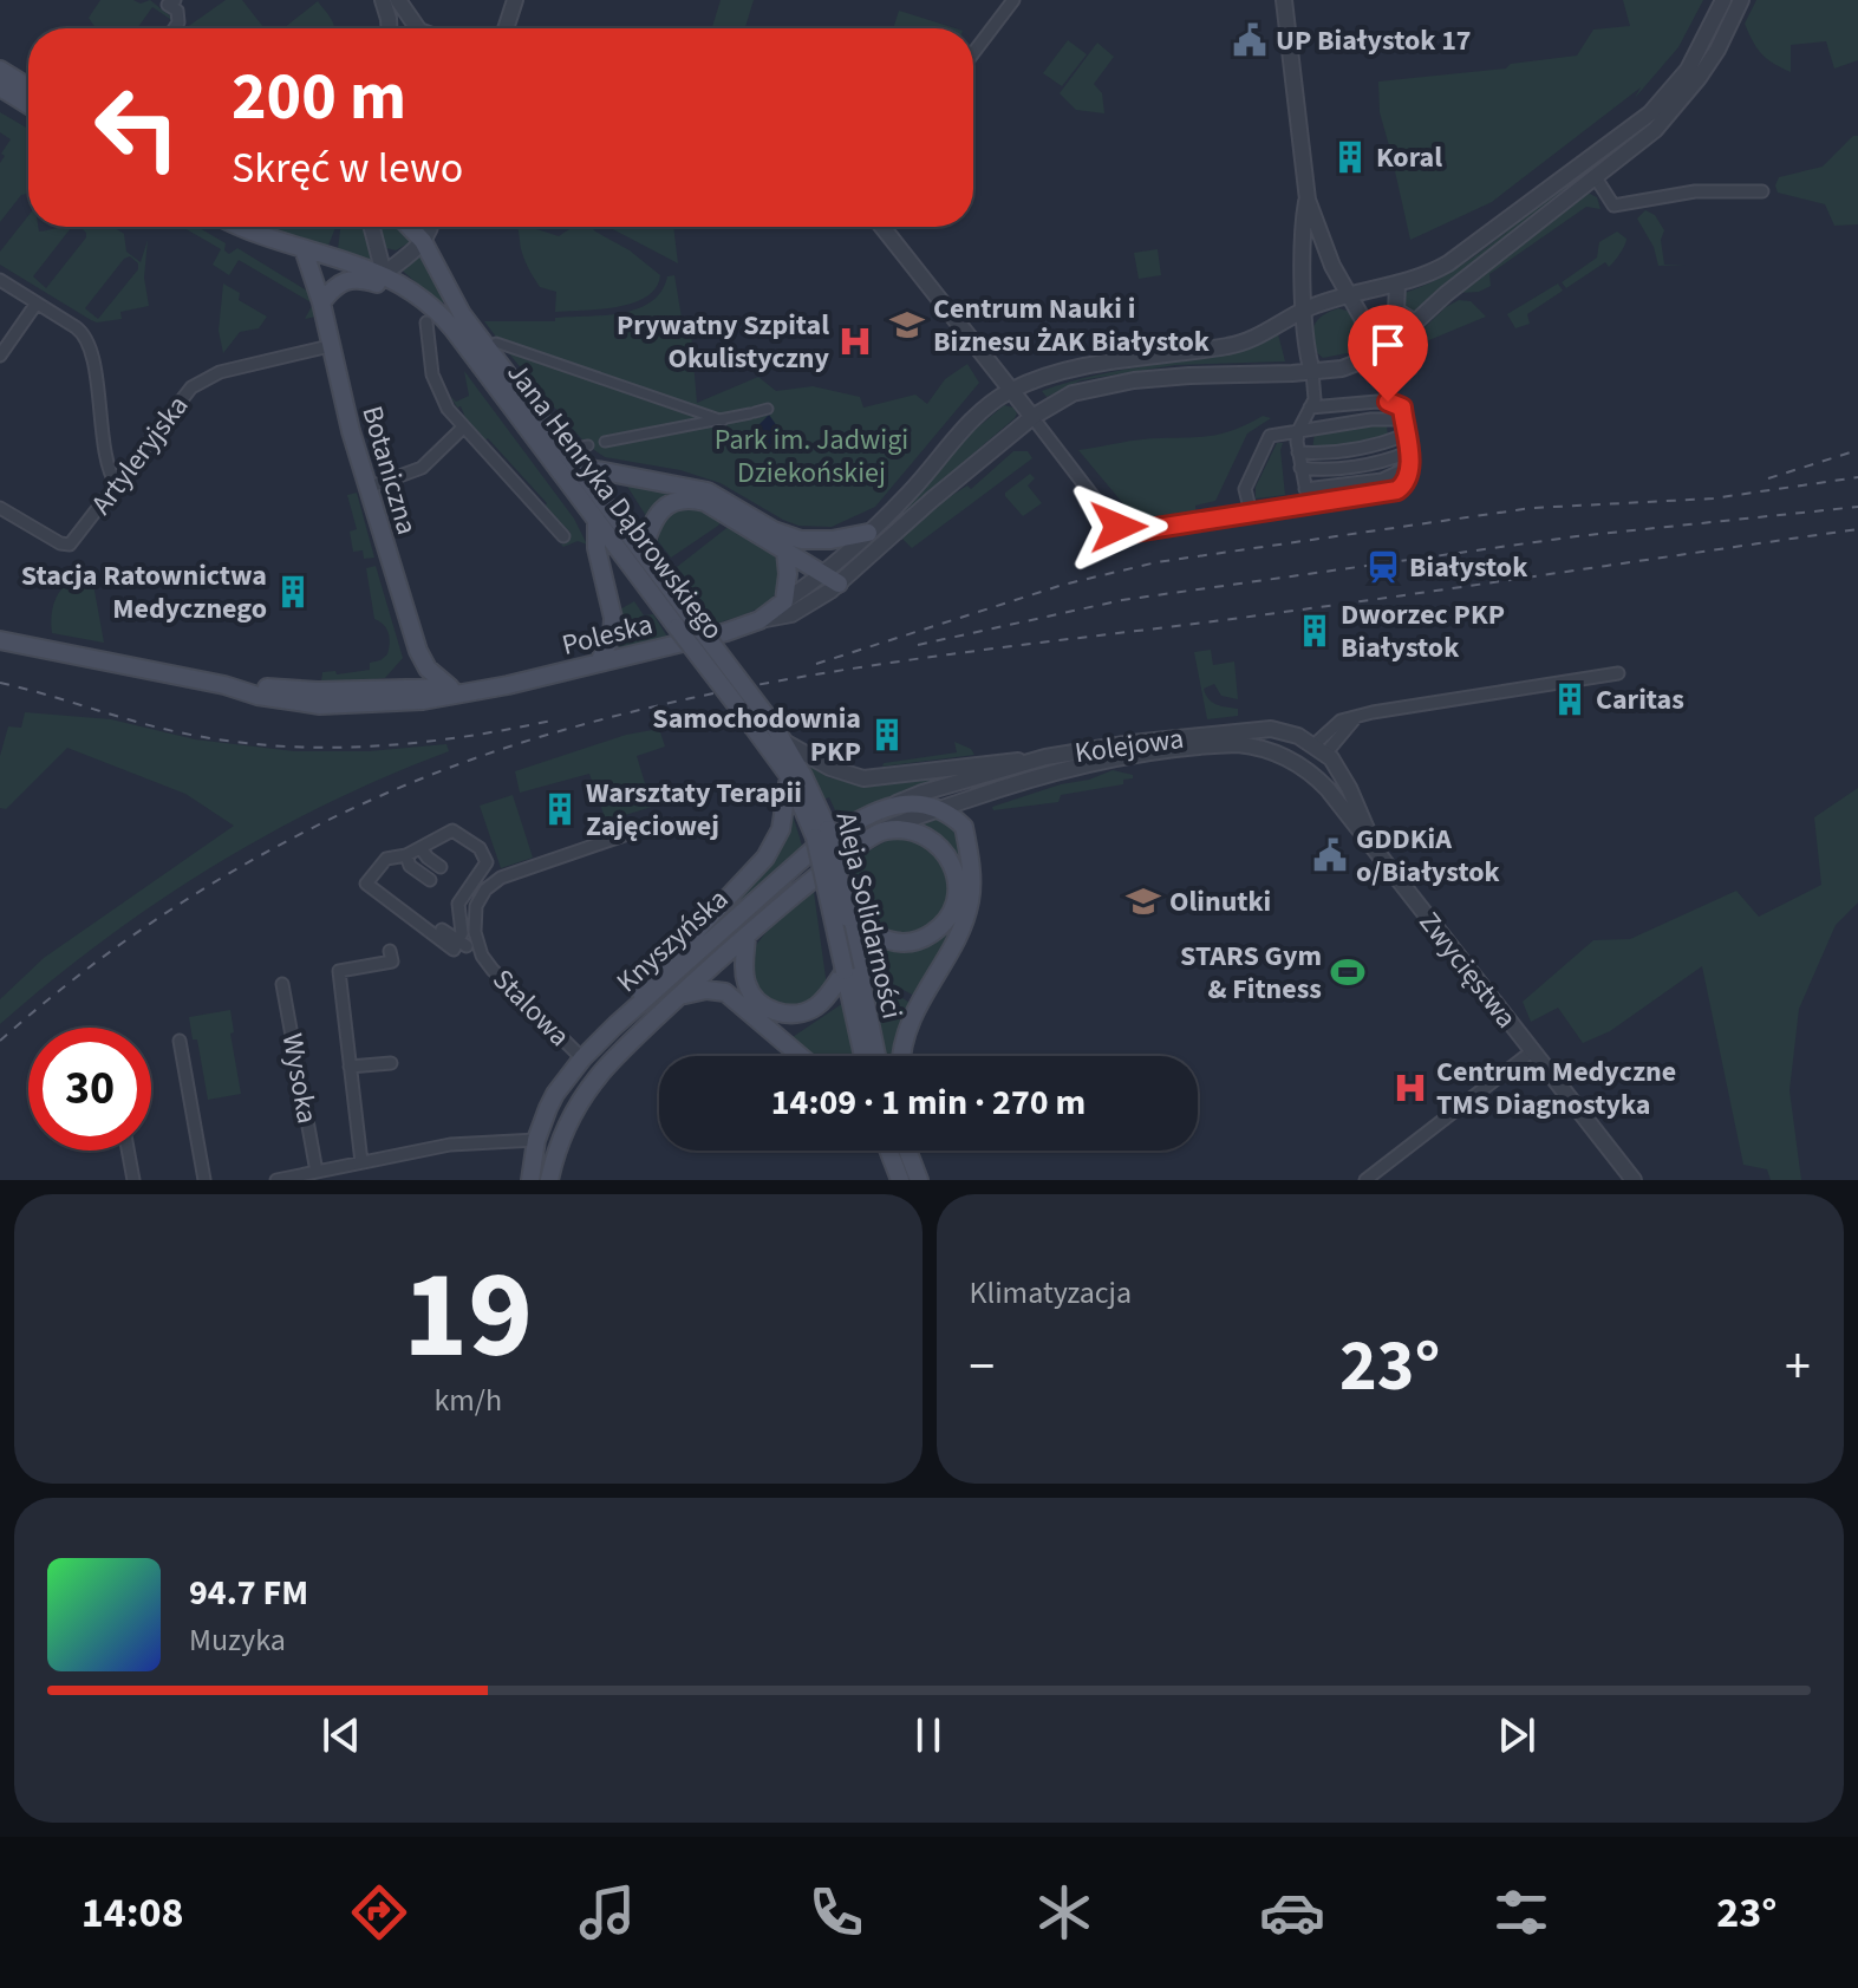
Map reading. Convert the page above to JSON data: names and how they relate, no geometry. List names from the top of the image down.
{
  "streets": {
    "main road": [
      "Botaniczna",
      "Jana Henryka Dąbrowskiego",
      "Poleska",
      "Aleja Solidarności",
      "Knyszyńska"
    ],
    "street": [
      "Artyleryjska",
      "Kolejowa",
      "Zwycięstwa",
      "Stalowa",
      "Wysoka"
    ]
  },
  "crossings": [
    ["Artyleryjska", "Botaniczna"],
    ["Botaniczna", "Jana Henryka Dąbrowskiego"],
    ["Botaniczna", "Poleska"],
    ["Jana Henryka Dąbrowskiego", "Aleja Solidarności"],
    ["Kolejowa", "Knyszyńska"],
    ["Kolejowa", "Zwycięstwa"],
    ["Knyszyńska", "Stalowa"]
  ],
  "parks": ["Park im. Jadwigi Dziekońskiej"],
  "places": {
    "public building": ["UP Białystok 17", "GDDKiA o/Białystok"],
    "building": [
      "Koral",
      "Stacja Ratownictwa Medycznego",
      "Dworzec PKP Białystok",
      "Caritas",
      "Samochodownia PKP",
      "Warsztaty Terapii Zajęciowej"
    ],
    "school or university": ["Centrum Nauki i Biznesu ŻAK Białystok", "Olinutki"],
    "hospital": ["Prywatny Szpital Okulistyczny", "Centrum Medyczne TMS Diagnostyka"],
    "station": ["Białystok"],
    "sports": ["STARS Gym & Fitness"]
  },
  "page": {
    "turn": ["200 m", "Skręć w lewo"],
    "limit": "30",
    "trip": "14:09 · 1 min · 270 m",
    "tile": [
      ["19", "km/h"],
      "Klimatyzacja"
    ],
    "heat": ["−", "23°", "+"],
    "song": ["94.7 FM", "Muzyka"],
    "tabs": ["14:08", "23°"]
  }
}
